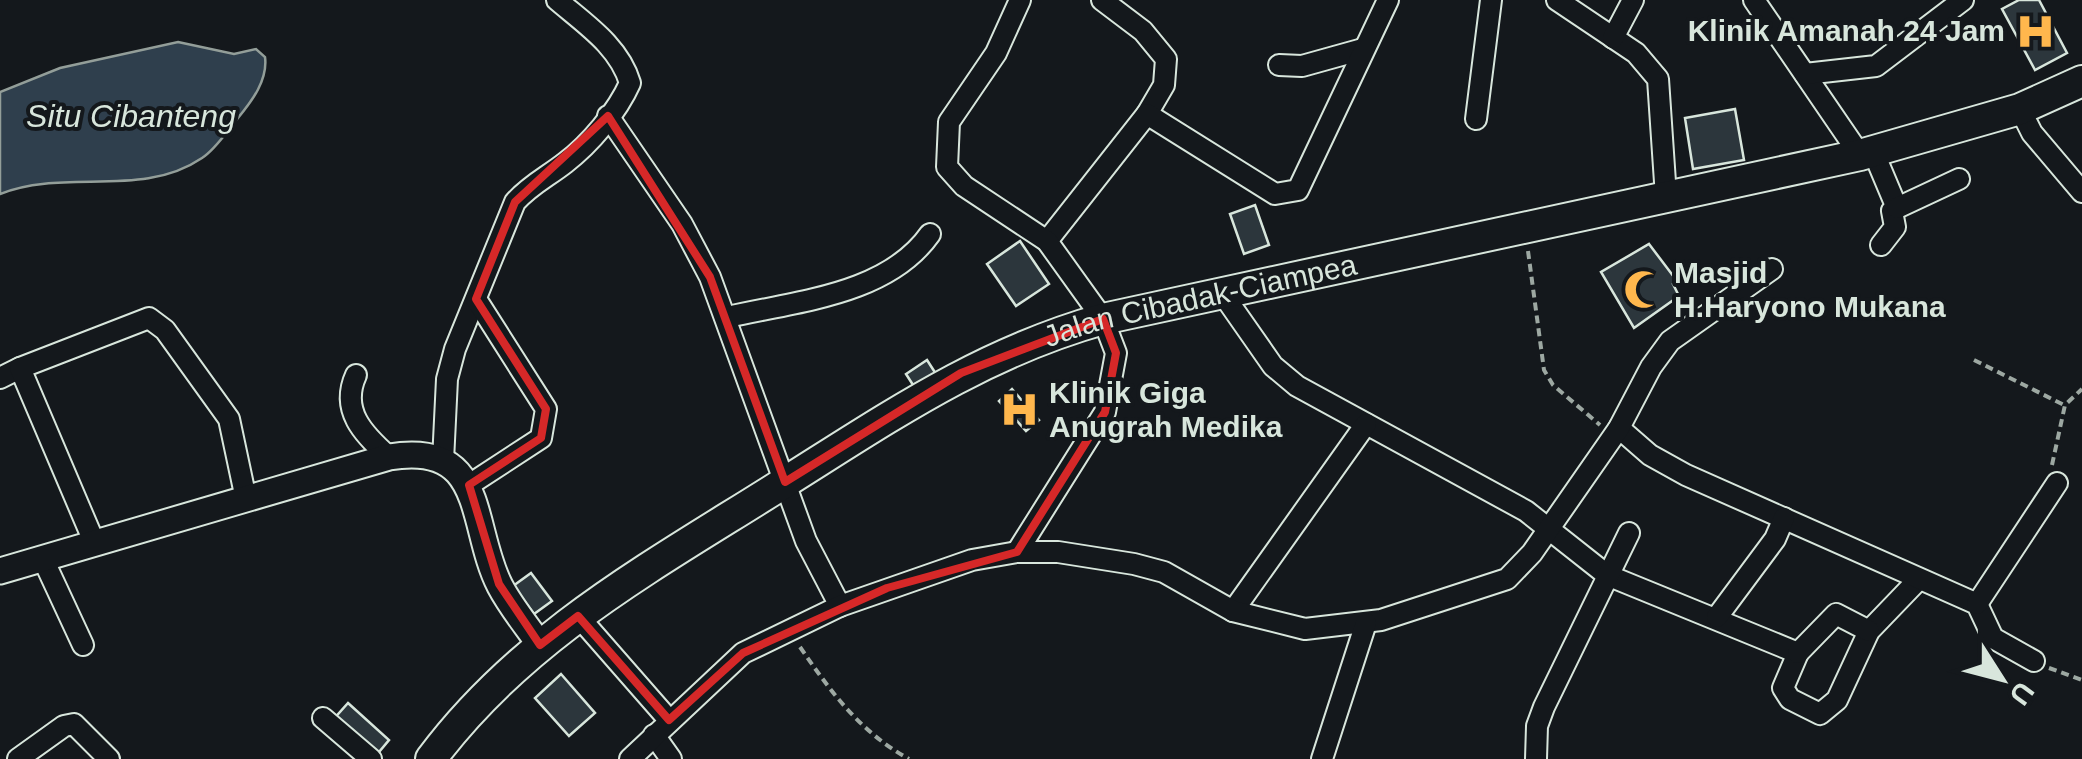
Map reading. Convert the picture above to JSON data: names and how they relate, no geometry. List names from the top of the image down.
{
  "streets": {
    "highway": ["Jalan Cibadak-Ciampea"]
  },
  "water": ["Situ Cibanteng"],
  "places": {
    "hospital": ["Klinik Amanah 24 Jam", "Klinik Giga Anugrah Medika"],
    "mosque": ["Masjid H.Haryono Mukana"]
  },
  "north": "bottom right"
}
